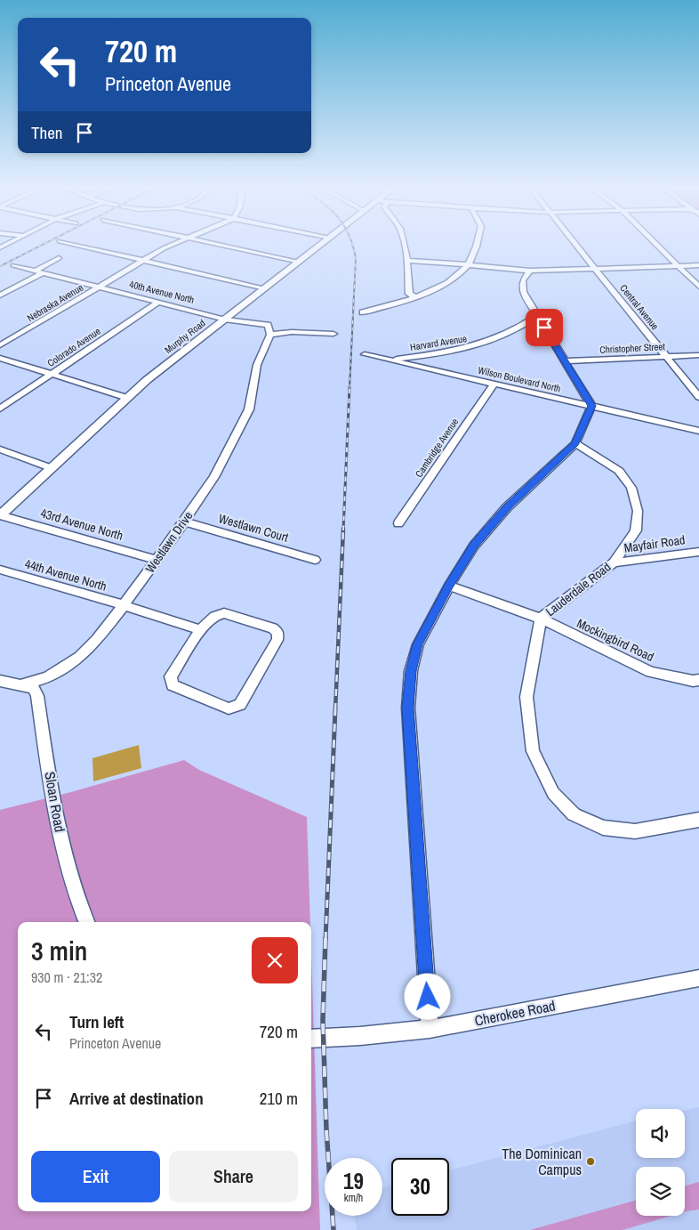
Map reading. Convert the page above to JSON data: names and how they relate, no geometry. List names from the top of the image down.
{
  "streets": {
    "main road": ["Murphy Road"],
    "street": [
      "40th Avenue North",
      "Nebraska Avenue",
      "Central Avenue",
      "Harvard Avenue",
      "Colorado Avenue",
      "Christopher Street",
      "Wilson Boulevard North",
      "Cambridge Avenue",
      "43rd Avenue North",
      "Westlawn Court",
      "Westlawn Drive",
      "Mayfair Road",
      "44th Avenue North",
      "Lauderdale Road",
      "Mockingbird Road",
      "Sloan Road",
      "Cherokee Road"
    ]
  },
  "crossings": [
    ["40th Avenue North", "Nebraska Avenue"],
    ["40th Avenue North", "Murphy Road"],
    ["40th Avenue North", "Colorado Avenue"],
    ["40th Avenue North", "Westlawn Drive"],
    ["Central Avenue", "Christopher Street"],
    ["Murphy Road", "43rd Avenue North"],
    ["Harvard Avenue", "Wilson Boulevard North"],
    ["Wilson Boulevard North", "Cambridge Avenue"],
    ["43rd Avenue North", "Westlawn Drive"],
    ["Westlawn Court", "Westlawn Drive"],
    ["Westlawn Drive", "44th Avenue North"],
    ["Westlawn Drive", "Sloan Road"],
    ["Mayfair Road", "Lauderdale Road"],
    ["Lauderdale Road", "Mockingbird Road"]
  ],
  "places": ["The Dominican Campus"],
  "page": {
    "turn": ["720 m", "Princeton Avenue"],
    "then": "Then",
    "heading": ["3 min", "930 m · 21:32"],
    "list": [
      {
        "name": "Turn left",
        "note": "Princeton Avenue",
        "value": "720 m"
      },
      {
        "name": "Arrive at destination",
        "value": "210 m"
      }
    ],
    "buttons": ["Exit", "Share"],
    "speed": "19 km/h",
    "limit": "30"
  }
}
